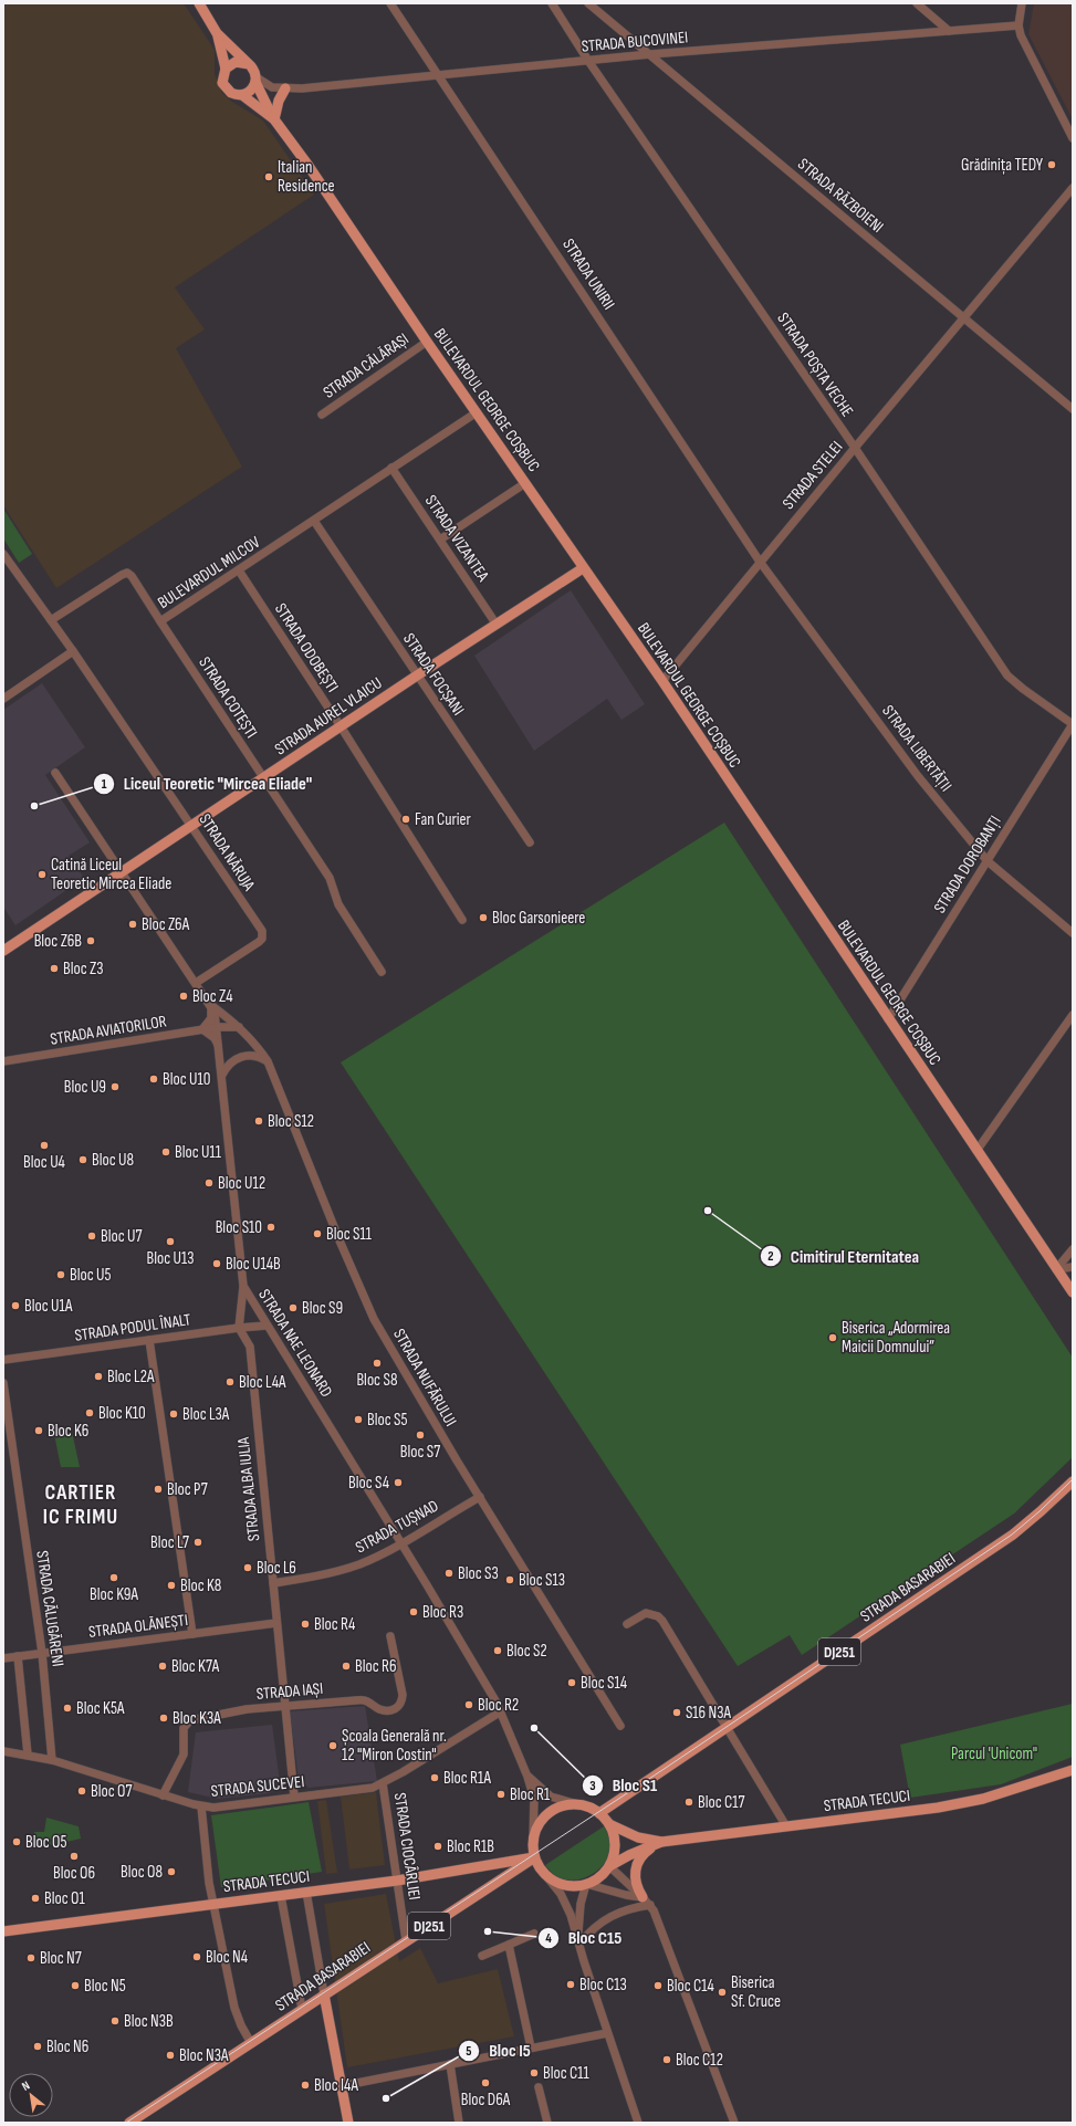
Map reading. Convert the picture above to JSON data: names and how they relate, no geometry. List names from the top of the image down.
{
  "streets": {
    "main road": [
      "BULEVARDUL GEORGE COȘBUC",
      "STRADA AUREL VLAICU",
      "STRADA BASARABIEI",
      "DJ251",
      "STRADA TECUCI"
    ],
    "street": [
      "STRADA BUCOVINEI",
      "STRADA RĂZBOIENI",
      "STRADA UNIRII",
      "STRADA POȘTA VECHE",
      "STRADA CĂLĂRAȘI",
      "STRADA STELEI",
      "STRADA VIZANTEA",
      "BULEVARDUL MILCOV",
      "STRADA ODOBEȘTI",
      "STRADA FOCȘANI",
      "STRADA COTEȘTI",
      "STRADA LIBERTĂȚII",
      "STRADA NĂRUJA",
      "STRADA DOROBANȚI",
      "STRADA AVIATORILOR",
      "STRADA PODUL ÎNALT",
      "STRADA NAE LEONARD",
      "STRADA NUFĂRULUI",
      "STRADA ALBA IULIA",
      "STRADA TUȘNAD",
      "STRADA CĂLUGĂRENI",
      "STRADA OLĂNEȘTI",
      "STRADA IAȘI",
      "STRADA SUCEVEI",
      "STRADA CIOCÂRLIEI"
    ]
  },
  "crossings": [
    ["STRADA BUCOVINEI", "STRADA RĂZBOIENI"],
    ["STRADA BUCOVINEI", "STRADA UNIRII"],
    ["STRADA BUCOVINEI", "STRADA POȘTA VECHE"],
    ["STRADA BUCOVINEI", "BULEVARDUL GEORGE COȘBUC"],
    ["STRADA RĂZBOIENI", "STRADA STELEI"],
    ["STRADA UNIRII", "STRADA STELEI"],
    ["STRADA UNIRII", "STRADA LIBERTĂȚII"],
    ["STRADA POȘTA VECHE", "STRADA STELEI"],
    ["STRADA POȘTA VECHE", "STRADA DOROBANȚI"],
    ["STRADA CĂLĂRAȘI", "BULEVARDUL GEORGE COȘBUC"],
    ["BULEVARDUL GEORGE COȘBUC", "STRADA STELEI"],
    ["BULEVARDUL GEORGE COȘBUC", "BULEVARDUL MILCOV"],
    ["BULEVARDUL GEORGE COȘBUC", "STRADA AUREL VLAICU"],
    ["BULEVARDUL GEORGE COȘBUC", "STRADA DOROBANȚI"],
    ["STRADA STELEI", "STRADA LIBERTĂȚII"],
    ["STRADA VIZANTEA", "BULEVARDUL MILCOV"],
    ["STRADA VIZANTEA", "STRADA AUREL VLAICU"],
    ["BULEVARDUL MILCOV", "STRADA ODOBEȘTI"],
    ["BULEVARDUL MILCOV", "STRADA FOCȘANI"],
    ["BULEVARDUL MILCOV", "STRADA COTEȘTI"],
    ["STRADA ODOBEȘTI", "STRADA AUREL VLAICU"],
    ["STRADA FOCȘANI", "STRADA AUREL VLAICU"],
    ["STRADA COTEȘTI", "STRADA AUREL VLAICU"],
    ["STRADA AUREL VLAICU", "STRADA NĂRUJA"],
    ["STRADA AUREL VLAICU", "STRADA NAE LEONARD"],
    ["STRADA LIBERTĂȚII", "STRADA DOROBANȚI"],
    ["STRADA NĂRUJA", "STRADA NAE LEONARD"],
    ["STRADA AVIATORILOR", "STRADA NAE LEONARD"],
    ["STRADA PODUL ÎNALT", "STRADA NAE LEONARD"],
    ["STRADA PODUL ÎNALT", "STRADA ALBA IULIA"],
    ["STRADA NAE LEONARD", "STRADA NUFĂRULUI"],
    ["STRADA NAE LEONARD", "STRADA TUȘNAD"],
    ["STRADA NAE LEONARD", "STRADA BASARABIEI"],
    ["STRADA NAE LEONARD", "STRADA SUCEVEI"],
    ["STRADA NAE LEONARD", "STRADA TECUCI"],
    ["STRADA NUFĂRULUI", "STRADA TUȘNAD"],
    ["STRADA ALBA IULIA", "STRADA TUȘNAD"],
    ["STRADA ALBA IULIA", "STRADA OLĂNEȘTI"],
    ["STRADA ALBA IULIA", "STRADA IAȘI"],
    ["STRADA ALBA IULIA", "STRADA SUCEVEI"],
    ["STRADA BASARABIEI", "STRADA TECUCI"],
    ["STRADA BASARABIEI", "STRADA CIOCÂRLIEI"],
    ["STRADA CĂLUGĂRENI", "STRADA OLĂNEȘTI"],
    ["STRADA CĂLUGĂRENI", "STRADA SUCEVEI"],
    ["STRADA IAȘI", "STRADA SUCEVEI"],
    ["STRADA SUCEVEI", "STRADA CIOCÂRLIEI"],
    ["STRADA TECUCI", "STRADA CIOCÂRLIEI"]
  ],
  "districts": ["CARTIER IC FRIMU"],
  "parks": ["Parcul 'Unicom\""],
  "places": [
    "Grădinița TEDY",
    "Italian Residence",
    "Liceul Teoretic \"Mircea Eliade\"",
    "Fan Curier",
    "Catină Liceul Teoretic Mircea Eliade",
    "Bloc Garsonieere",
    "Bloc Z6A",
    "Bloc Z6B",
    "Bloc Z3",
    "Bloc Z4",
    "Bloc U10",
    "Bloc U9",
    "Bloc S12",
    "Bloc U4",
    "Bloc U11",
    "Bloc U8",
    "Bloc U12",
    "Cimitirul Eternitatea",
    "Bloc S10",
    "Bloc S11",
    "Bloc U7",
    "Bloc U13",
    "Bloc U14B",
    "Bloc U5",
    "Bloc U1A",
    "Bloc S9",
    "Biserica „Adormirea Maicii Domnului”",
    "Bloc S8",
    "Bloc L2A",
    "Bloc L4A",
    "Bloc K10",
    "Bloc L3A",
    "Bloc S5",
    "Bloc K6",
    "Bloc S7",
    "Bloc S4",
    "Bloc P7",
    "Bloc L7",
    "Bloc L6",
    "Bloc S3",
    "Bloc K9A",
    "Bloc S13",
    "Bloc K8",
    "Bloc R3",
    "Bloc R4",
    "Bloc S2",
    "Bloc K7A",
    "Bloc R6",
    "Bloc S14",
    "Bloc R2",
    "Bloc K5A",
    "S16 N3A",
    "Bloc K3A",
    "Bloc S1",
    "Școala Generală nr. 12 \"Miron Costin\"",
    "Bloc R1A",
    "Bloc O7",
    "Bloc R1",
    "Bloc C17",
    "Bloc O5",
    "Bloc R1B",
    "Bloc O6",
    "Bloc O8",
    "Bloc O1",
    "Bloc C15",
    "Bloc N4",
    "Bloc N7",
    "Bloc C13",
    "Bloc N5",
    "Bloc C14",
    "Biserica Sf. Cruce",
    "Bloc N3B",
    "Bloc N6",
    "Bloc N3A",
    "Bloc C12",
    "Bloc C11",
    "Bloc D6A",
    "Bloc I4A",
    "Bloc I5"
  ],
  "north": "top left"
}
